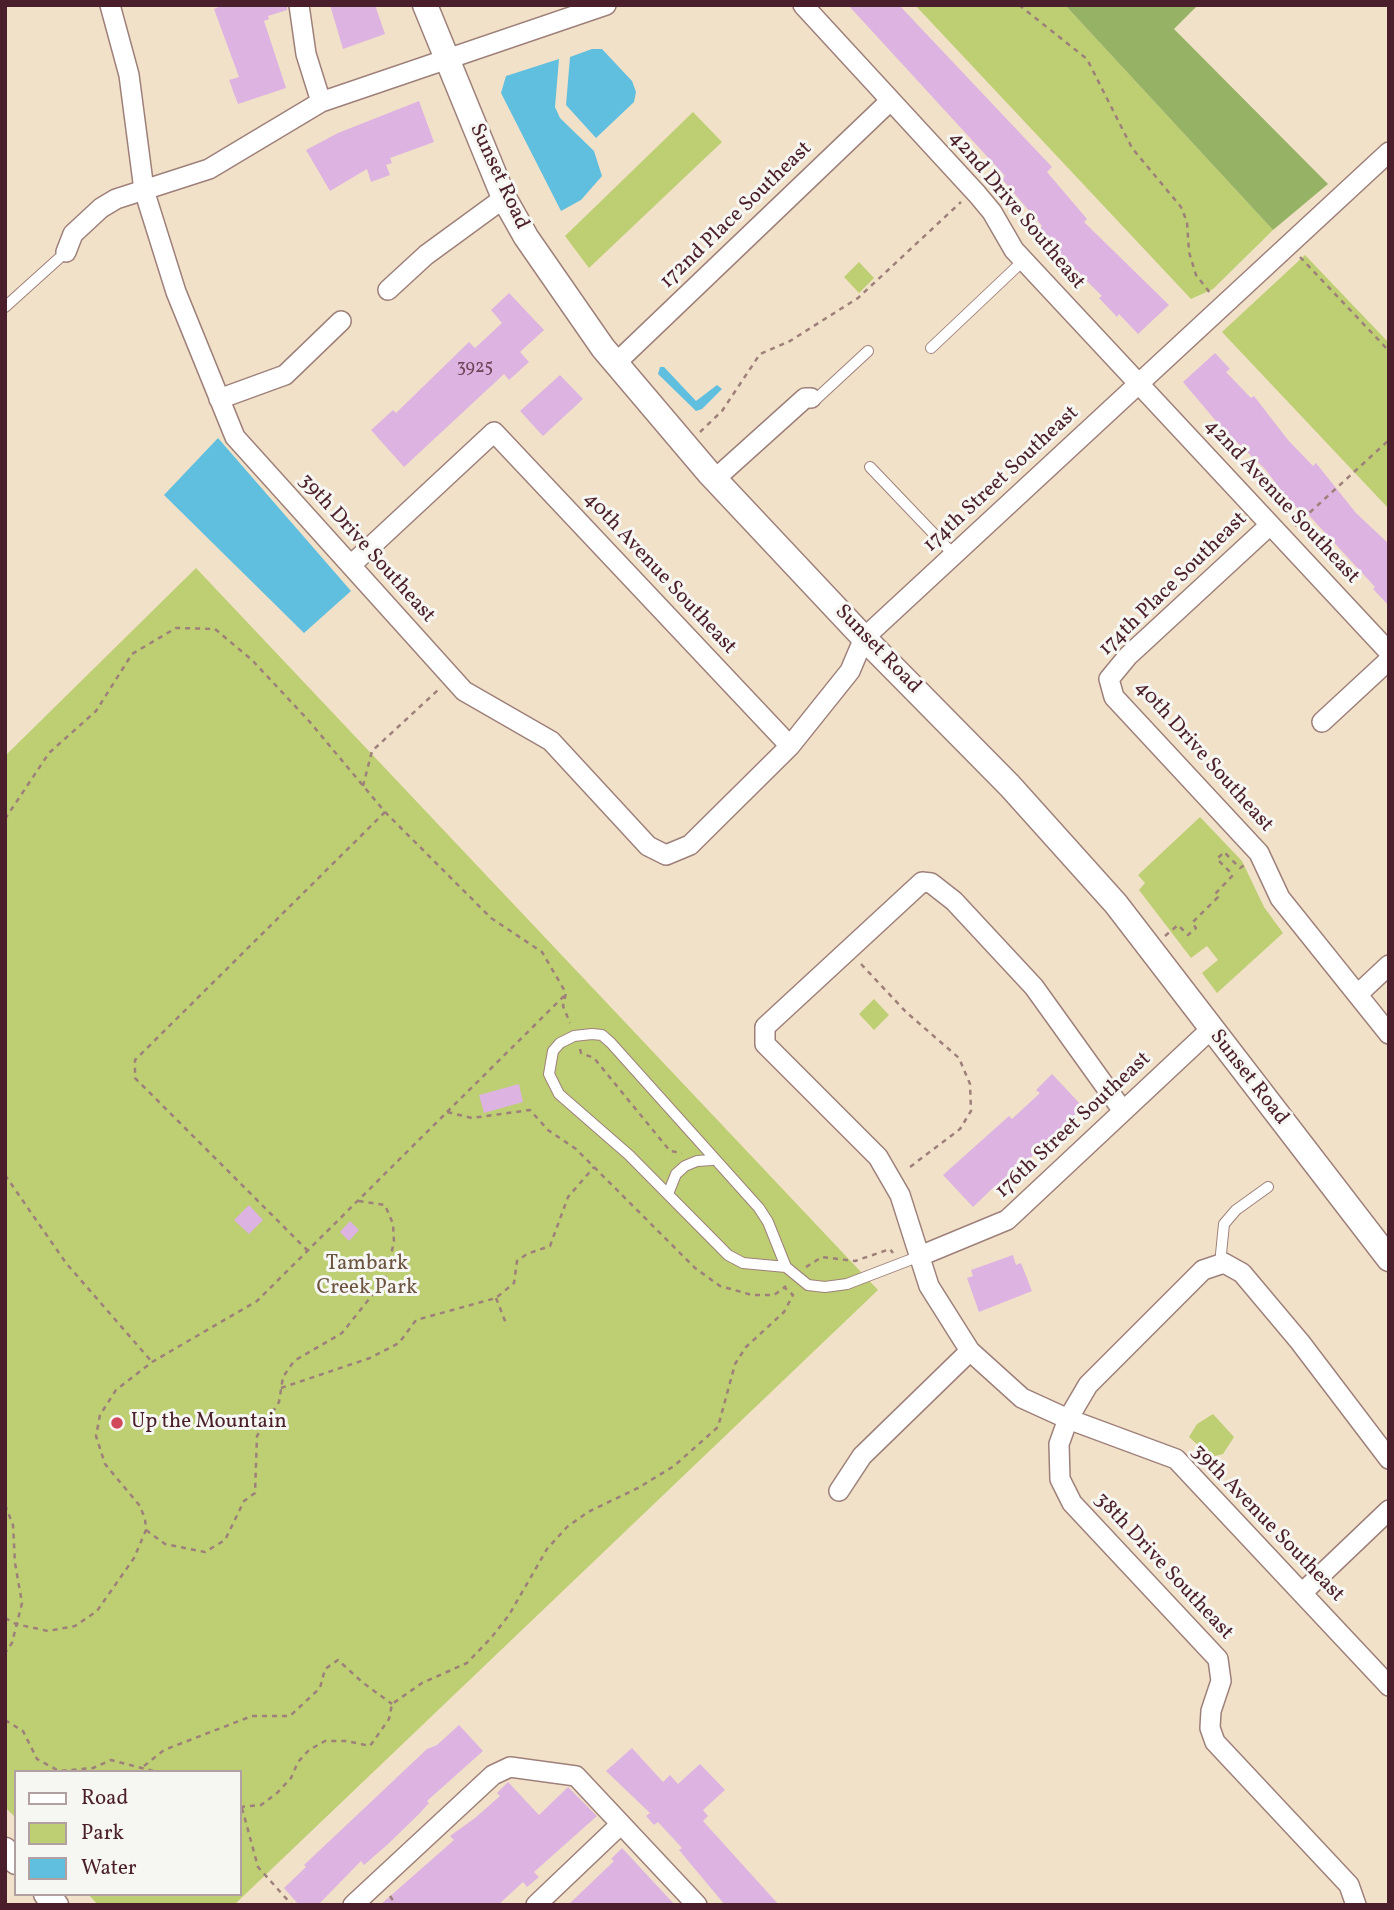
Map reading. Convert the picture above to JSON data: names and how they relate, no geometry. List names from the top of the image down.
{
  "streets": {
    "street": [
      "Sunset Road",
      "42nd Drive Southeast",
      "172nd Place Southeast",
      "174th Street Southeast",
      "42nd Avenue Southeast",
      "39th Drive Southeast",
      "40th Avenue Southeast",
      "174th Place Southeast",
      "40th Drive Southeast",
      "176th Street Southeast",
      "39th Avenue Southeast",
      "38th Drive Southeast"
    ]
  },
  "crossings": [
    ["Sunset Road", "172nd Place Southeast"],
    ["Sunset Road", "174th Street Southeast"],
    ["Sunset Road", "176th Street Southeast"],
    ["42nd Drive Southeast", "172nd Place Southeast"],
    ["42nd Drive Southeast", "174th Street Southeast"],
    ["42nd Drive Southeast", "42nd Avenue Southeast"],
    ["174th Street Southeast", "42nd Avenue Southeast"],
    ["174th Street Southeast", "39th Drive Southeast"],
    ["174th Street Southeast", "40th Avenue Southeast"],
    ["42nd Avenue Southeast", "174th Place Southeast"],
    ["39th Drive Southeast", "40th Avenue Southeast"],
    ["174th Place Southeast", "40th Drive Southeast"],
    ["176th Street Southeast", "39th Avenue Southeast"],
    ["39th Avenue Southeast", "38th Drive Southeast"]
  ],
  "parks": ["Tambark Creek Park"],
  "places": ["Up the Mountain"],
  "house_numbers": ["3925"],
  "legend": ["Road", "Park", "Water"]
}
